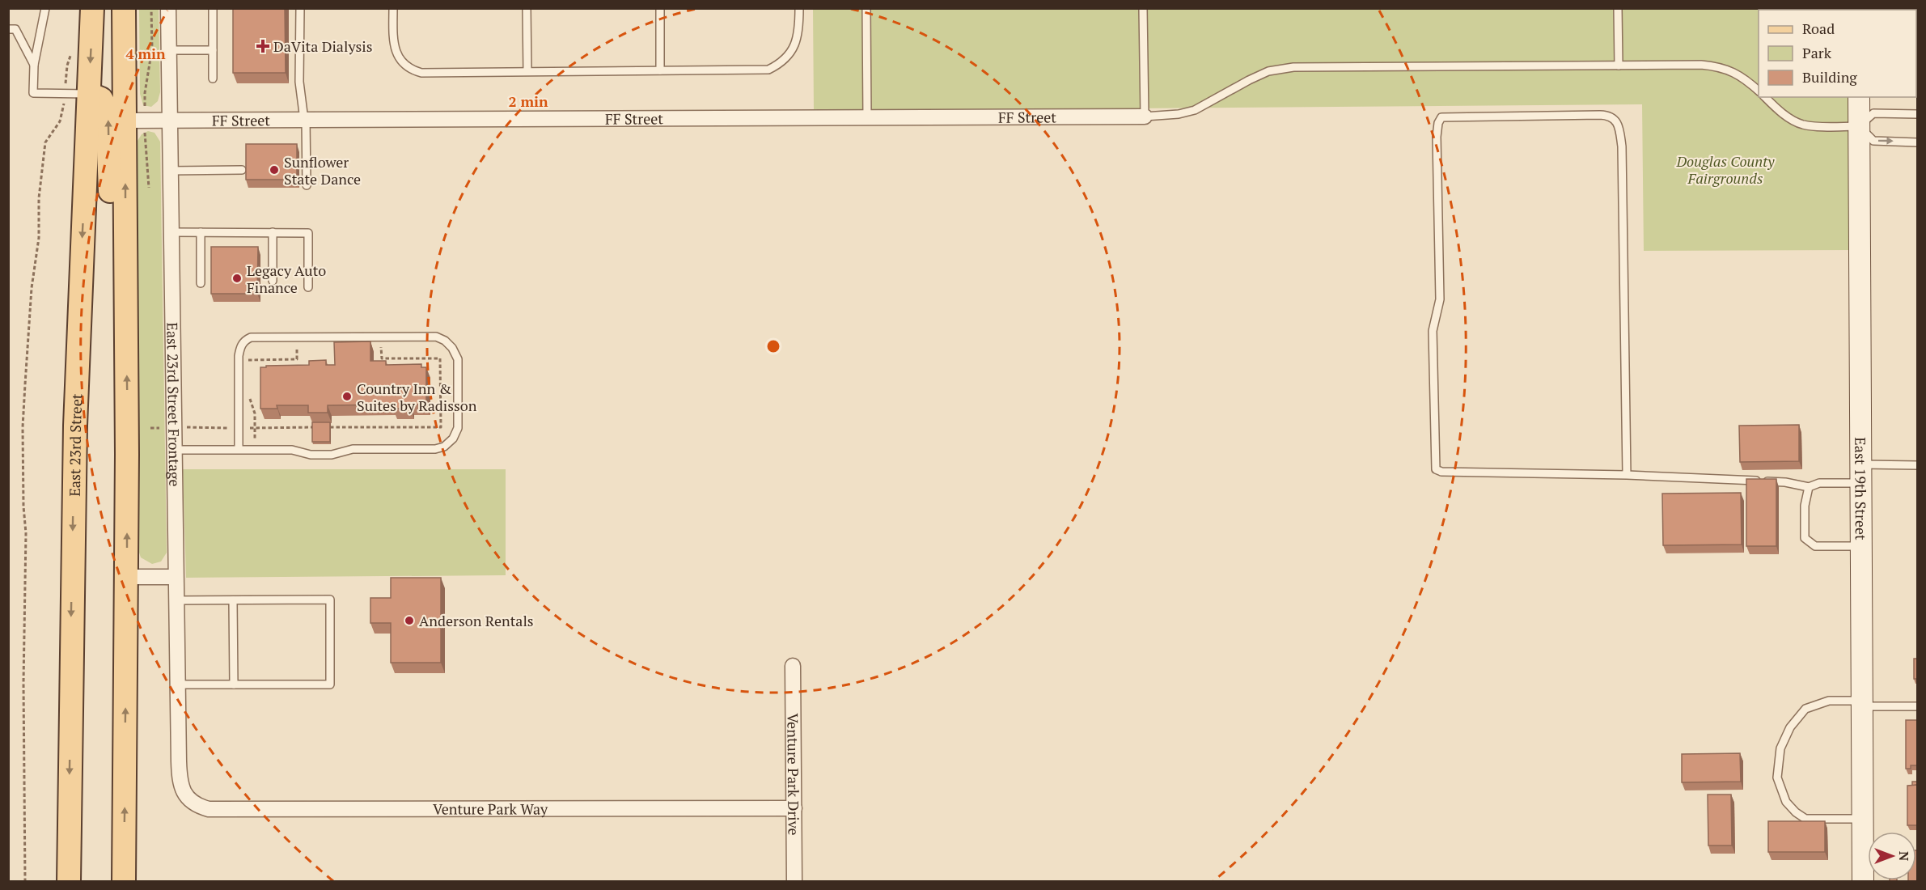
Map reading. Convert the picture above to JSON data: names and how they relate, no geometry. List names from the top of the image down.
{
  "streets": {
    "main road": ["East 23rd Street"],
    "street": [
      "FF Street",
      "East 23rd Street Frontage",
      "East 19th Street",
      "Venture Park Drive",
      "Venture Park Way"
    ]
  },
  "crossings": [
    ["FF Street", "East 23rd Street Frontage"],
    ["East 23rd Street Frontage", "Venture Park Way"],
    ["Venture Park Drive", "Venture Park Way"]
  ],
  "parks": ["Douglas County Fairgrounds"],
  "places": {
    "health": ["DaVita Dialysis"],
    "other": [
      "Sunflower State Dance",
      "Legacy Auto Finance",
      "Country Inn & Suites by Radisson",
      "Anderson Rentals"
    ]
  },
  "legend": ["Road", "Park", "Building"],
  "north": "right",
  "rings": ["4 min", "2 min"]
}
